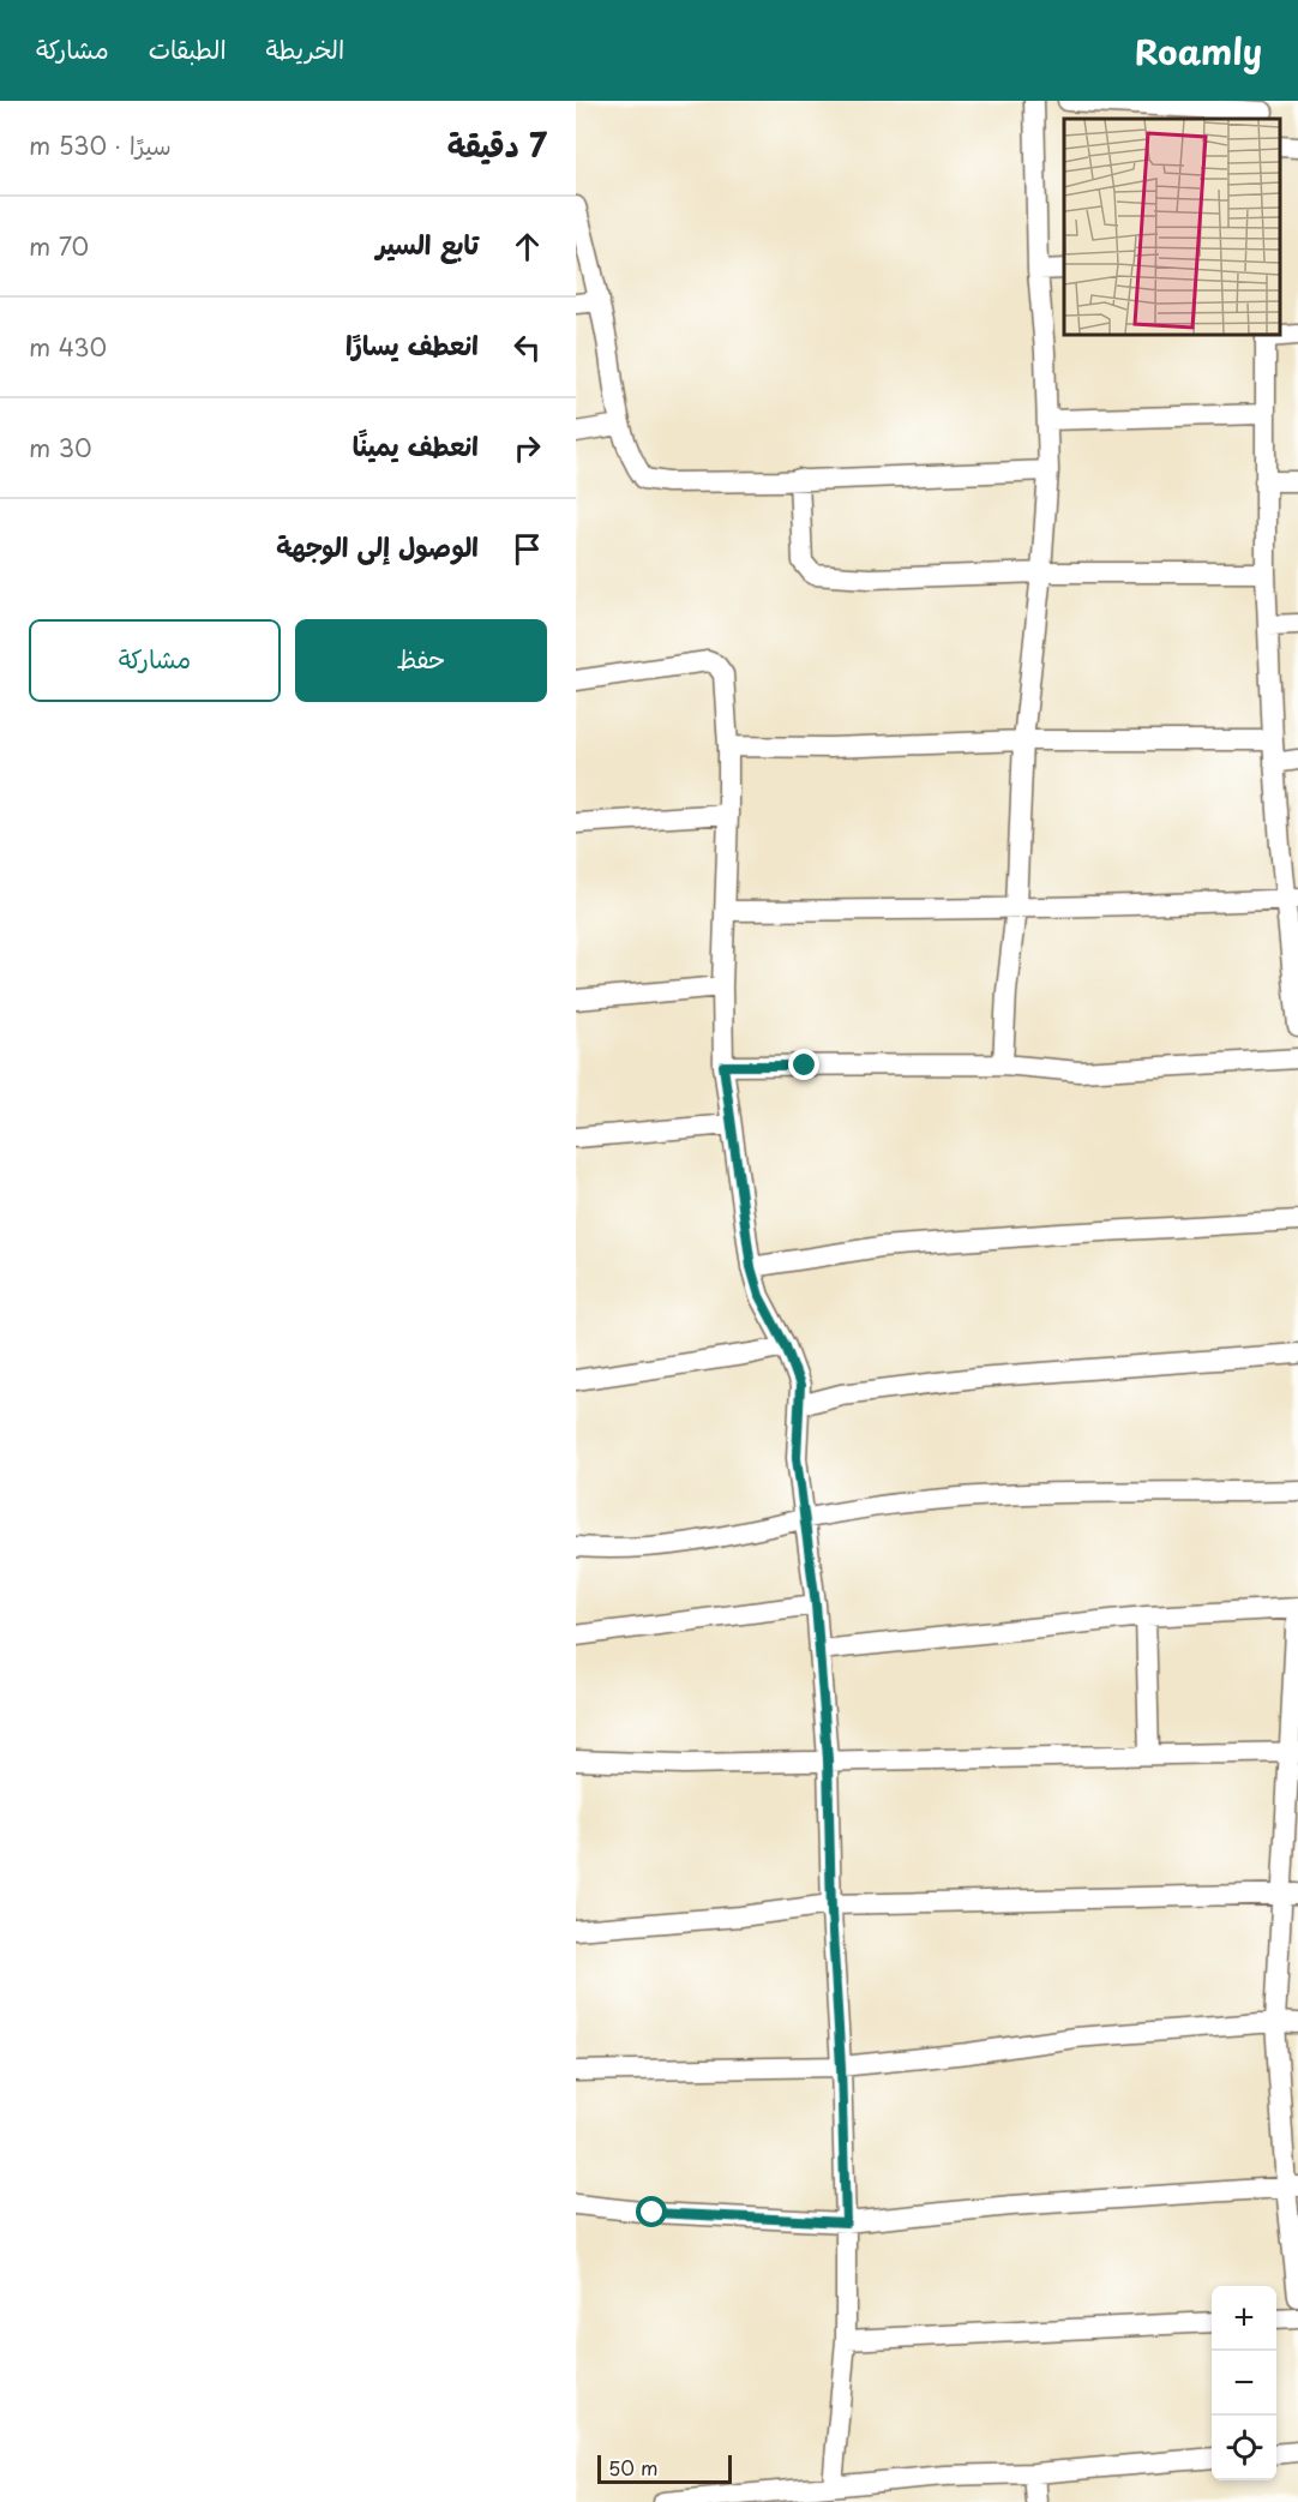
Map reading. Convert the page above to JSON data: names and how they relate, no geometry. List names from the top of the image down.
{
  "scale_bar": "50 m",
  "page": {
    "header": "Roamly",
    "nav": ["الخريطة", "الطبقات", "مشاركة"],
    "heading": ["7 دقيقة", "سيرًا · 530 m"],
    "list": [
      ["تابع السير", "70 m"],
      ["انعطف يسارًا", "430 m"],
      ["انعطف يمينًا", "30 m"],
      "الوصول إلى الوجهة"
    ],
    "buttons": ["حفظ", "مشاركة"],
    "map_buttons": ["+", "−"],
    "scale": "50 m"
  }
}
